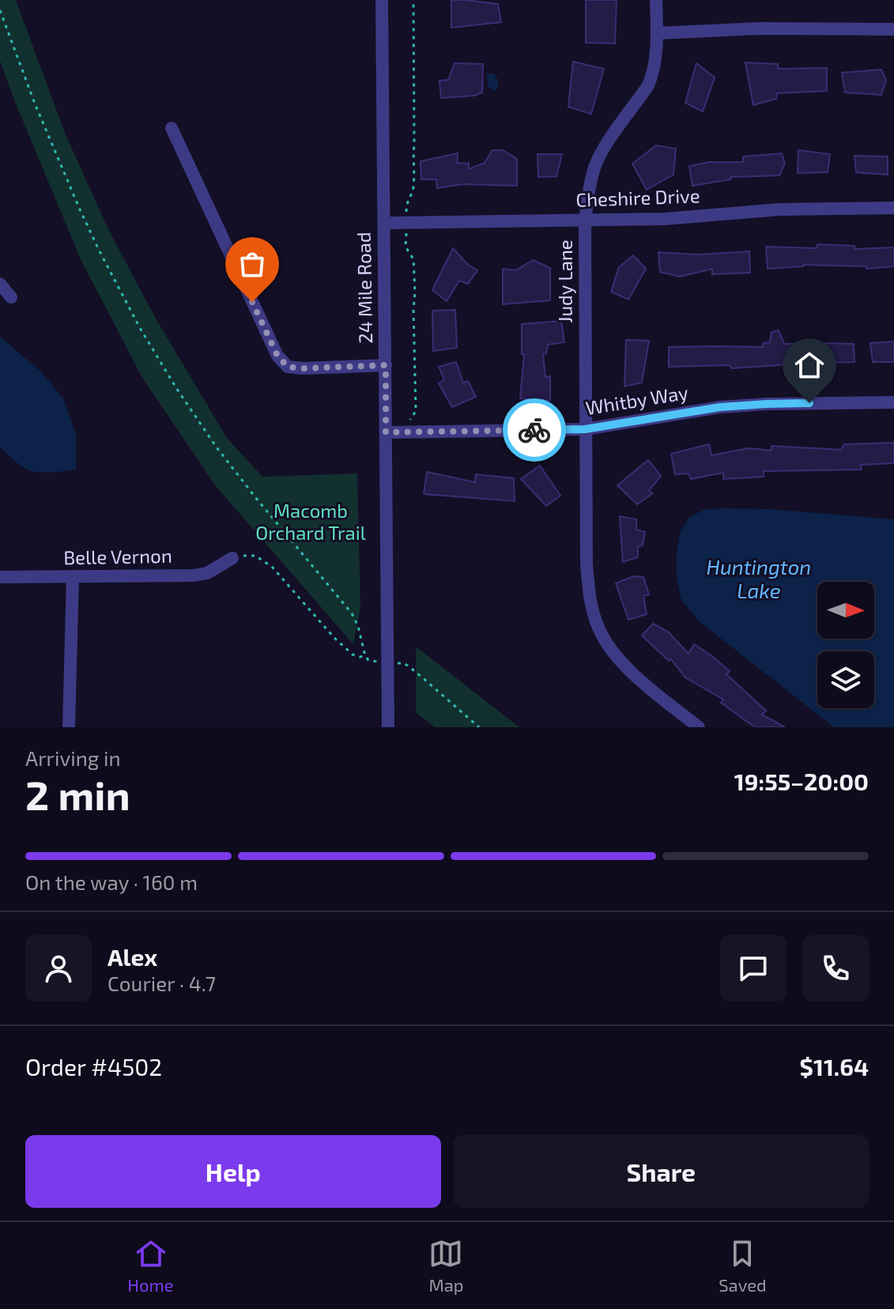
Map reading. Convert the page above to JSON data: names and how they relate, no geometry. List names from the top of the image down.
{
  "streets": {
    "street": [
      "Cheshire Drive",
      "Judy Lane",
      "24 Mile Road",
      "Whitby Way",
      "Belle Vernon"
    ]
  },
  "crossings": [
    ["Cheshire Drive", "Judy Lane"],
    ["Cheshire Drive", "24 Mile Road"],
    ["Judy Lane", "Whitby Way"],
    ["24 Mile Road", "Whitby Way"]
  ],
  "water": ["Huntington Lake"],
  "parks": ["Macomb Orchard Trail"],
  "north": "right",
  "page": {
    "heading": ["2 min", "Arriving in", "19:55–20:00"],
    "panel": [
      "Alex",
      "Courier · 4.7",
      "Order #4502",
      "$11.64"
    ],
    "bar": "On the way · 160 m",
    "buttons": ["Help", "Share"],
    "tabs": ["Home", "Map", "Saved"]
  }
}
